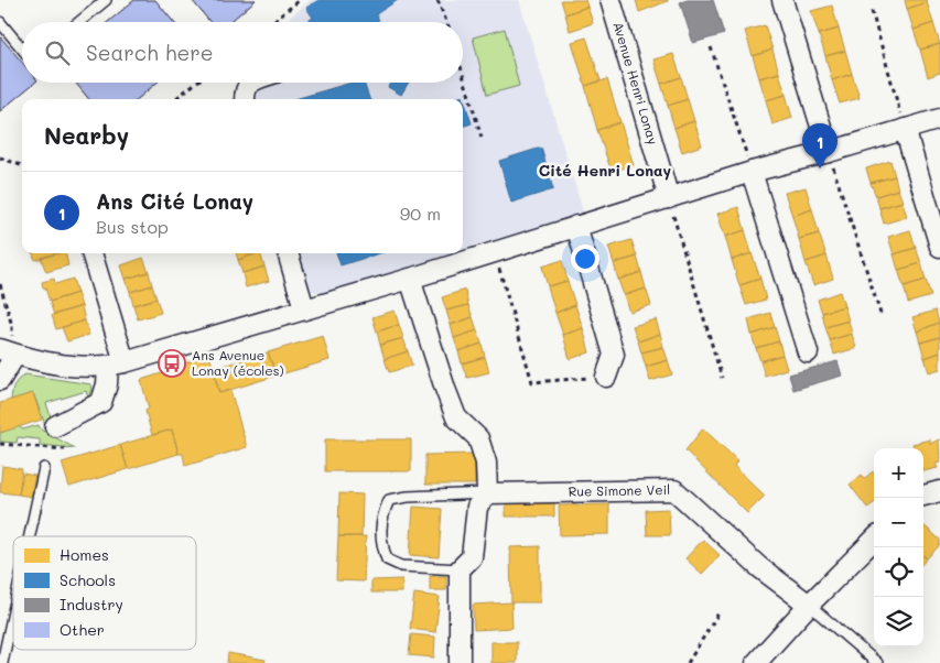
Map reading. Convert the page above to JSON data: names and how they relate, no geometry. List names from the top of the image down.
{
  "streets": {
    "street": ["Avenue Henri Lonay", "Rue Simone Veil"]
  },
  "districts": ["Cité Henri Lonay"],
  "places": {
    "bus stop": ["Ans Avenue Lonay (écoles)"]
  },
  "legend": [
    "Homes",
    "Schools",
    "Industry",
    "Other"
  ],
  "page": {
    "search": "Search here",
    "heading": "Nearby",
    "pins": "1",
    "list": [
      {
        "mark": "1",
        "name": "Ans Cité Lonay",
        "note": "Bus stop",
        "value": "90 m"
      }
    ],
    "map_buttons": ["+", "−"]
  }
}
